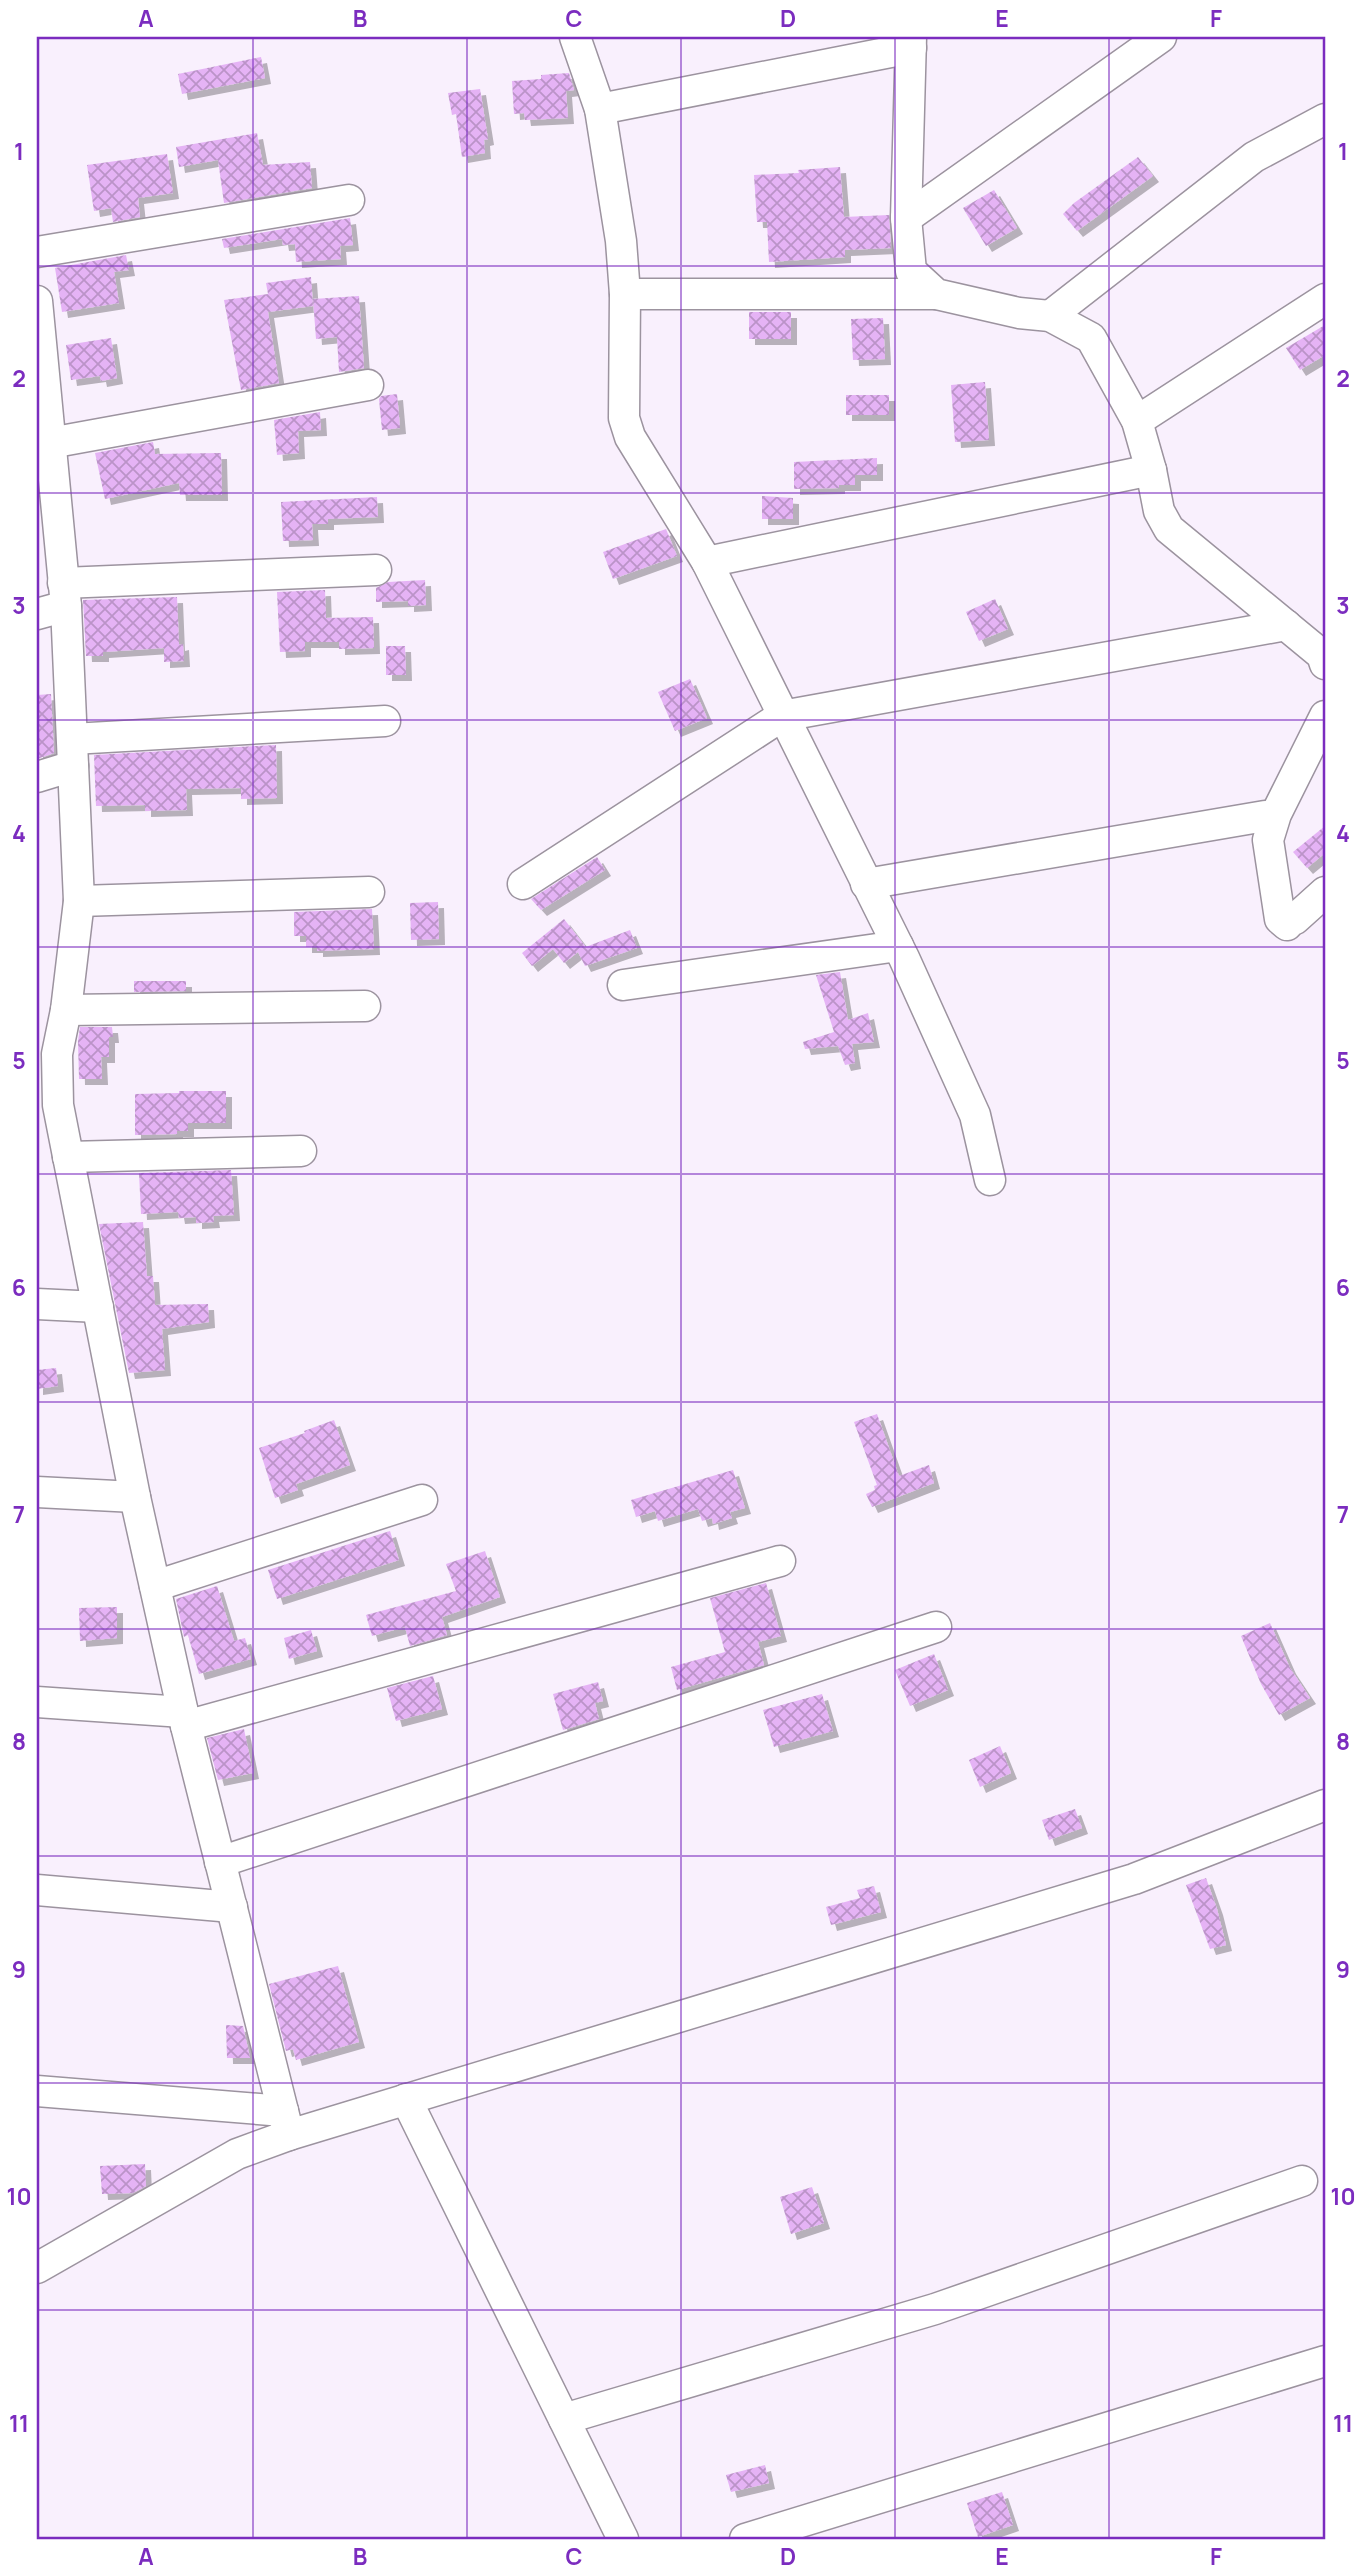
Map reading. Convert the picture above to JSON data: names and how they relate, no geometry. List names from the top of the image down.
{
  "grid": {
    "columns": [
      "A",
      "B",
      "C",
      "D",
      "E",
      "F"
    ],
    "rows": [
      "1",
      "2",
      "3",
      "4",
      "5",
      "6",
      "7",
      "8",
      "9",
      "10",
      "11"
    ]
  }
}
